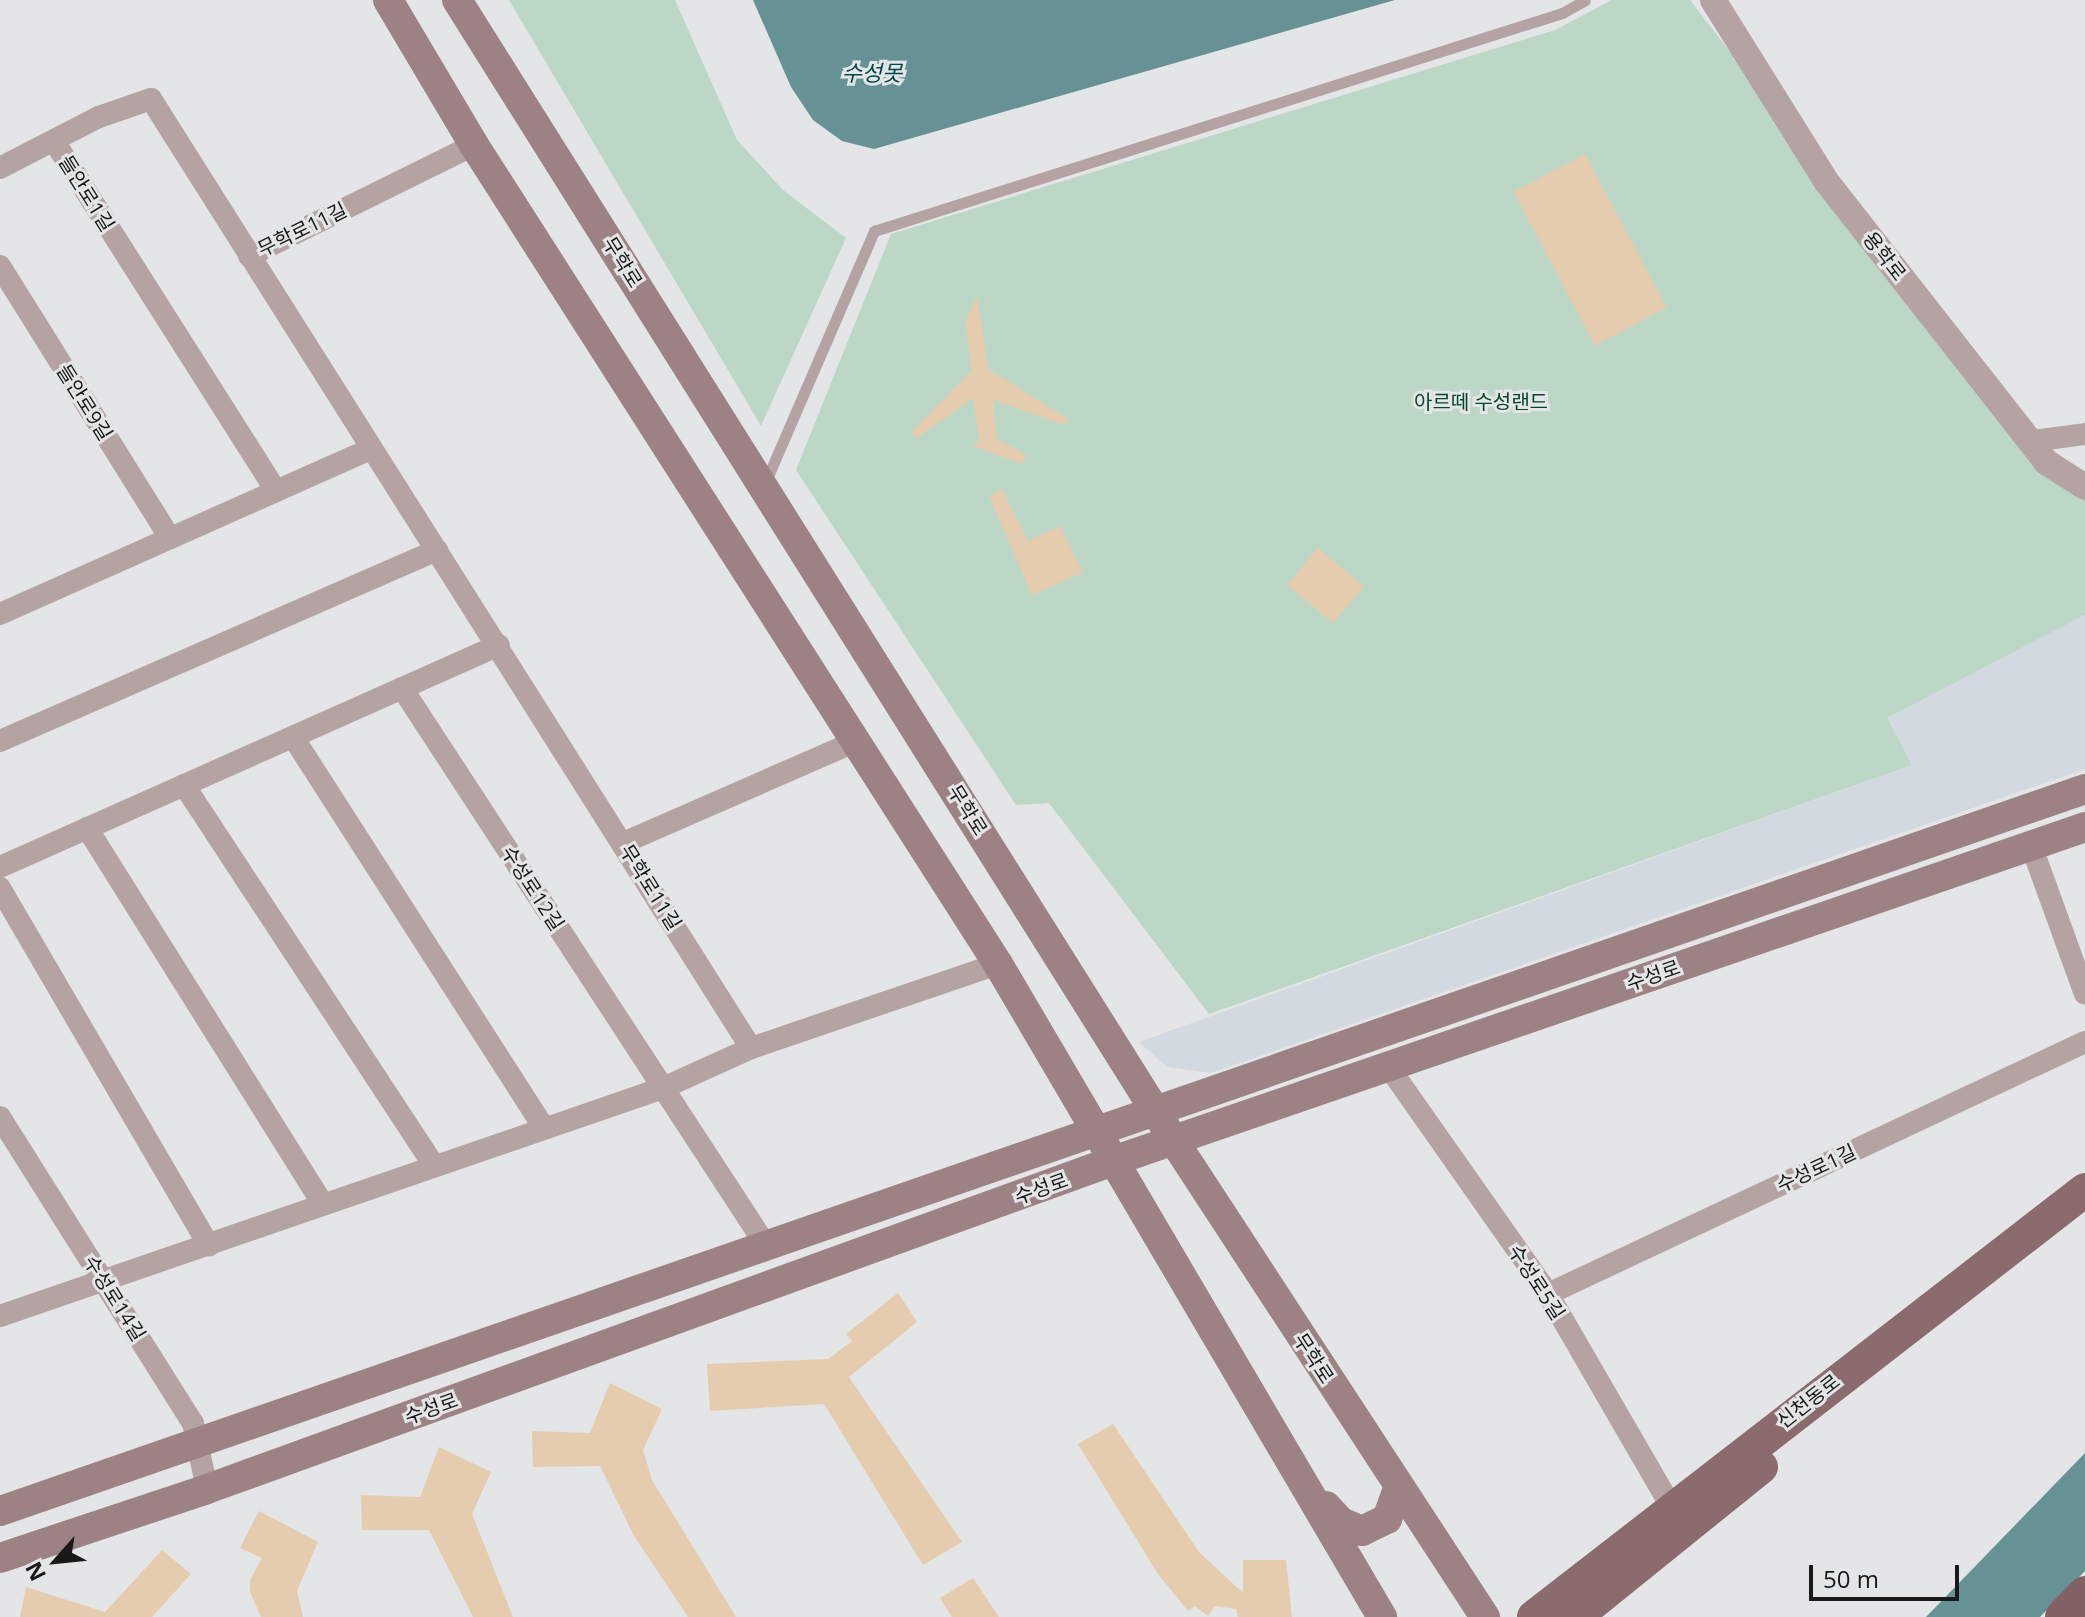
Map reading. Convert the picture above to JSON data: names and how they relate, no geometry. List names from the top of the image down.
{
  "streets": {
    "main road": ["무학로", "수성로", "신천동로"],
    "street": [
      "들안로1길",
      "무학로11길",
      "용학로",
      "들안로9길",
      "수성로12길",
      "수성로1길",
      "수성로5길",
      "수성로14길"
    ]
  },
  "crossings": [
    ["들안로1길", "무학로11길"],
    ["무학로", "수성로"],
    ["수성로12길", "수성로"],
    ["수성로", "수성로5길"],
    ["수성로", "수성로14길"],
    ["수성로1길", "수성로5길"],
    ["수성로5길", "신천동로"]
  ],
  "water": ["수성못"],
  "parks": ["아르떼 수성랜드"],
  "scale_bar": "50 m",
  "north": "bottom left"
}
